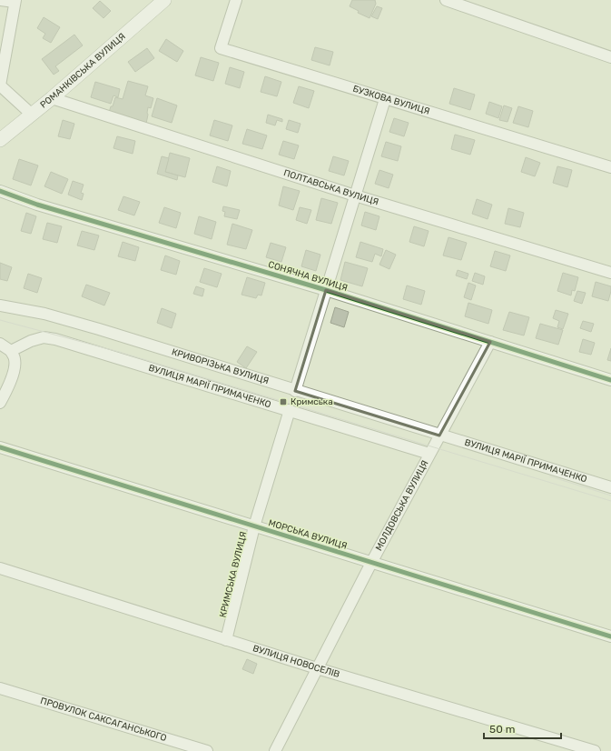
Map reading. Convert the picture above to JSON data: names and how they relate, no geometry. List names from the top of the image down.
{
  "streets": {
    "main road": ["РОМАНКІВСЬКА ВУЛИЦЯ"],
    "street": [
      "БУЗКОВА ВУЛИЦЯ",
      "ПОЛТАВСЬКА ВУЛИЦЯ",
      "СОНЯЧНА ВУЛИЦЯ",
      "КРИВОРІЗЬКА ВУЛИЦЯ",
      "ВУЛИЦЯ МАРІЇ ПРИМАЧЕНКО",
      "МОЛДОВСЬКА ВУЛИЦЯ",
      "МОРСЬКА ВУЛИЦЯ",
      "КРИМСЬКА ВУЛИЦЯ",
      "ВУЛИЦЯ НОВОСЕЛІВ",
      "ПРОВУЛОК САКСАГАНСЬКОГО"
    ]
  },
  "crossings": [
    ["РОМАНКІВСЬКА ВУЛИЦЯ", "ПОЛТАВСЬКА ВУЛИЦЯ"],
    ["СОНЯЧНА ВУЛИЦЯ", "МОЛДОВСЬКА ВУЛИЦЯ"],
    ["КРИВОРІЗЬКА ВУЛИЦЯ", "ВУЛИЦЯ МАРІЇ ПРИМАЧЕНКО"],
    ["КРИВОРІЗЬКА ВУЛИЦЯ", "МОЛДОВСЬКА ВУЛИЦЯ"],
    ["ВУЛИЦЯ МАРІЇ ПРИМАЧЕНКО", "МОЛДОВСЬКА ВУЛИЦЯ"],
    ["ВУЛИЦЯ МАРІЇ ПРИМАЧЕНКО", "КРИМСЬКА ВУЛИЦЯ"],
    ["МОЛДОВСЬКА ВУЛИЦЯ", "МОРСЬКА ВУЛИЦЯ"],
    ["МОЛДОВСЬКА ВУЛИЦЯ", "ВУЛИЦЯ НОВОСЕЛІВ"],
    ["МОРСЬКА ВУЛИЦЯ", "КРИМСЬКА ВУЛИЦЯ"],
    ["КРИМСЬКА ВУЛИЦЯ", "ВУЛИЦЯ НОВОСЕЛІВ"]
  ],
  "places": {
    "transit": ["Кримська"]
  },
  "scale_bar": "50 m"
}
